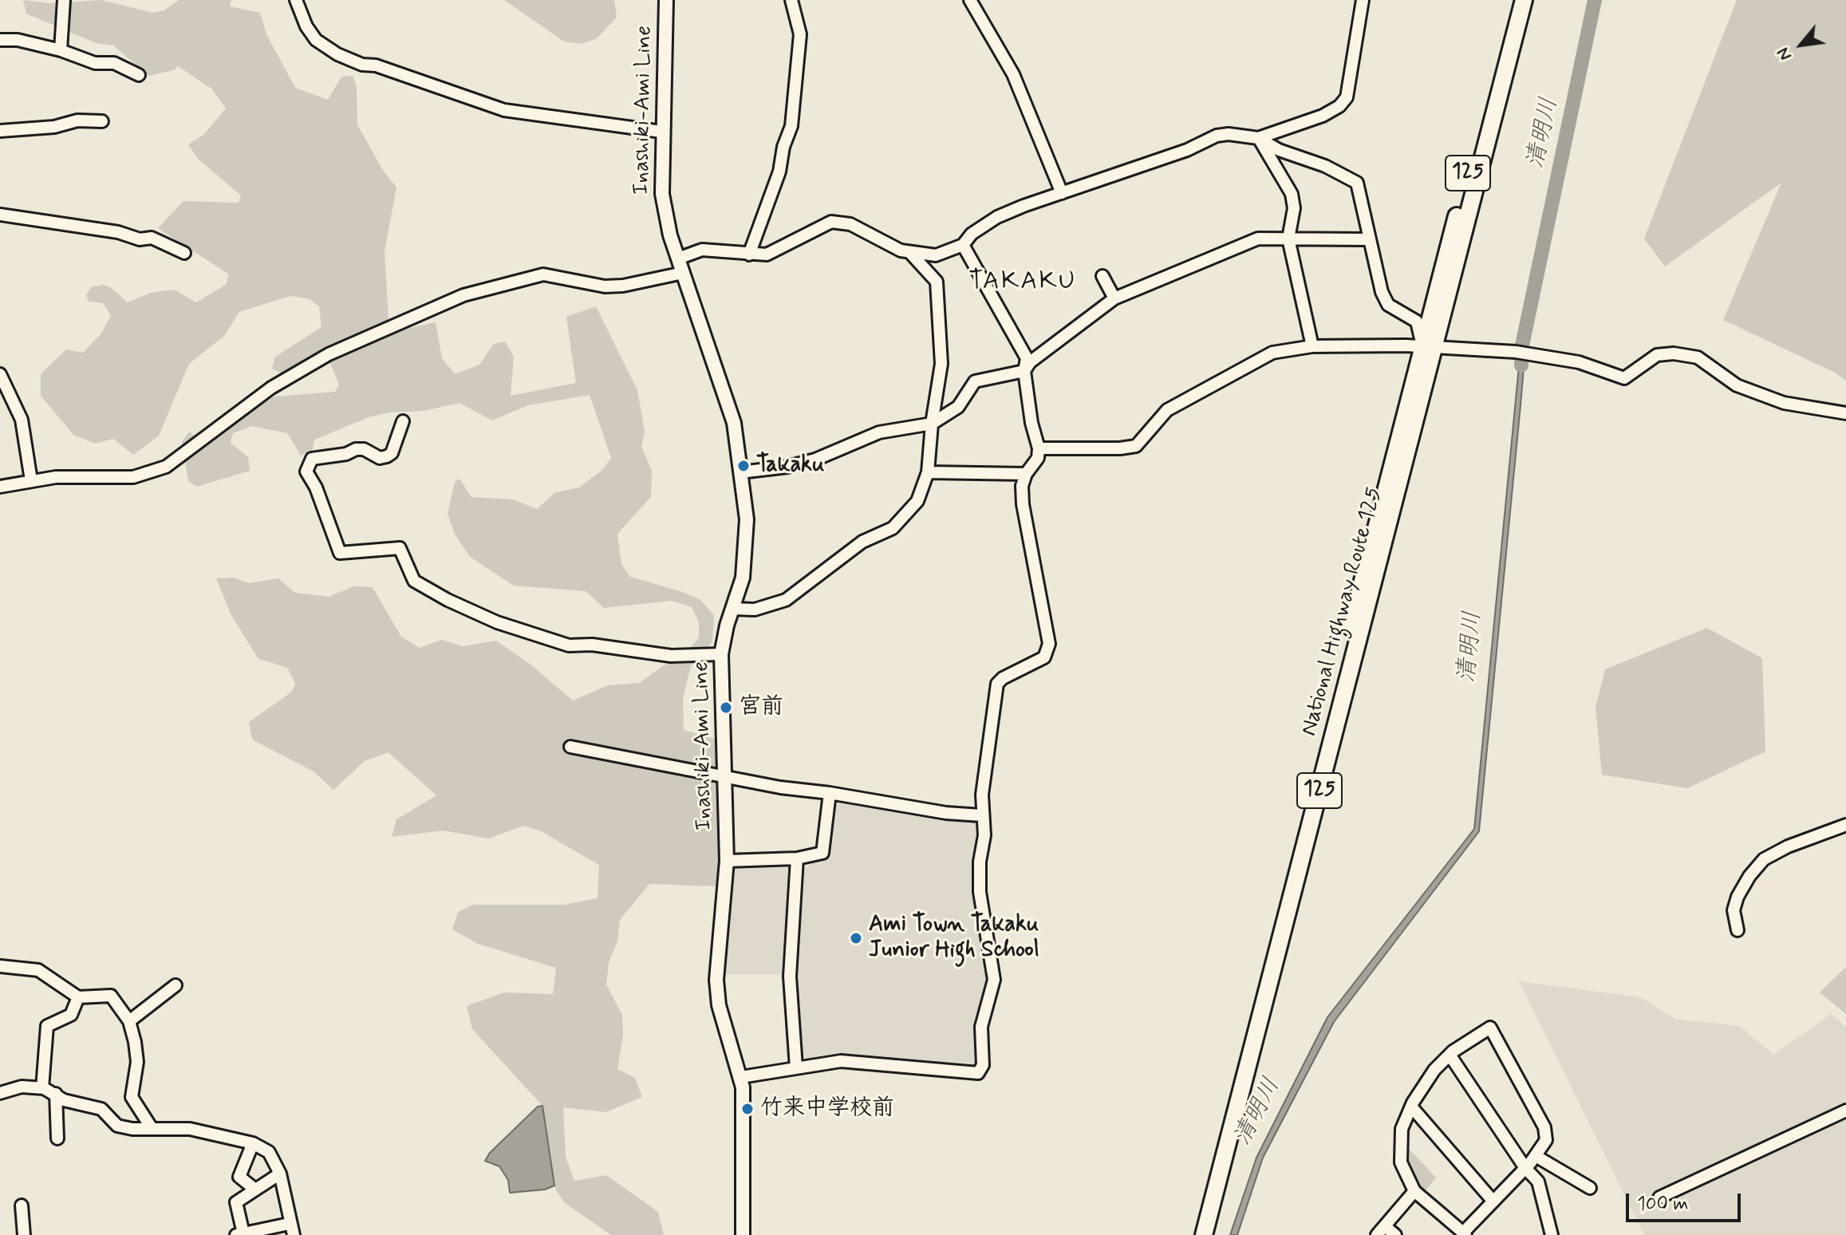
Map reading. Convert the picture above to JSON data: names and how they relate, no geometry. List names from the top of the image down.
{
  "streets": {
    "highway": ["125", "National Highway Route 125"],
    "main road": ["Inashiki-Ami Line"]
  },
  "districts": ["TAKAKU"],
  "water": ["清明川"],
  "places": [
    "Takaku",
    "宮前",
    "Ami Town Takaku Junior High School",
    "竹来中学校前"
  ],
  "scale_bar": "100 m",
  "north": "bottom left"
}
